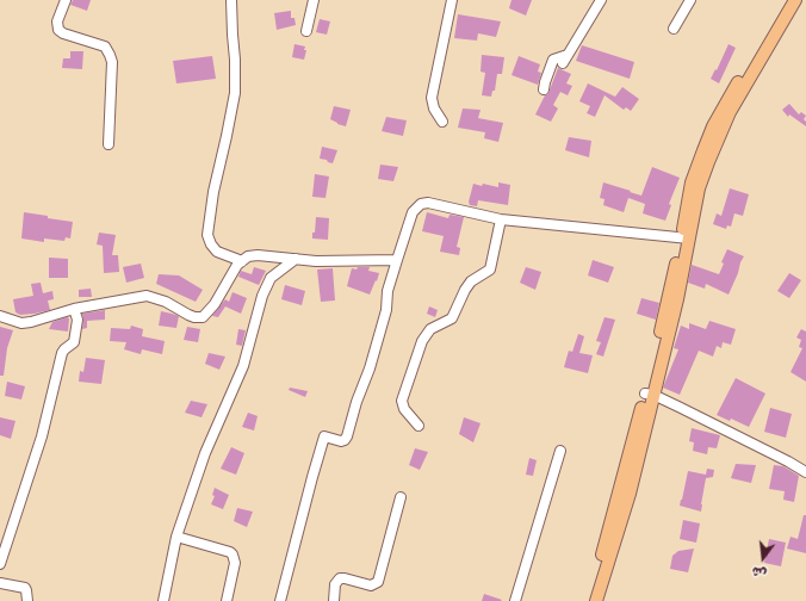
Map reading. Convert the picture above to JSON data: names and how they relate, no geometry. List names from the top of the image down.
{
  "north": "bottom"
}
